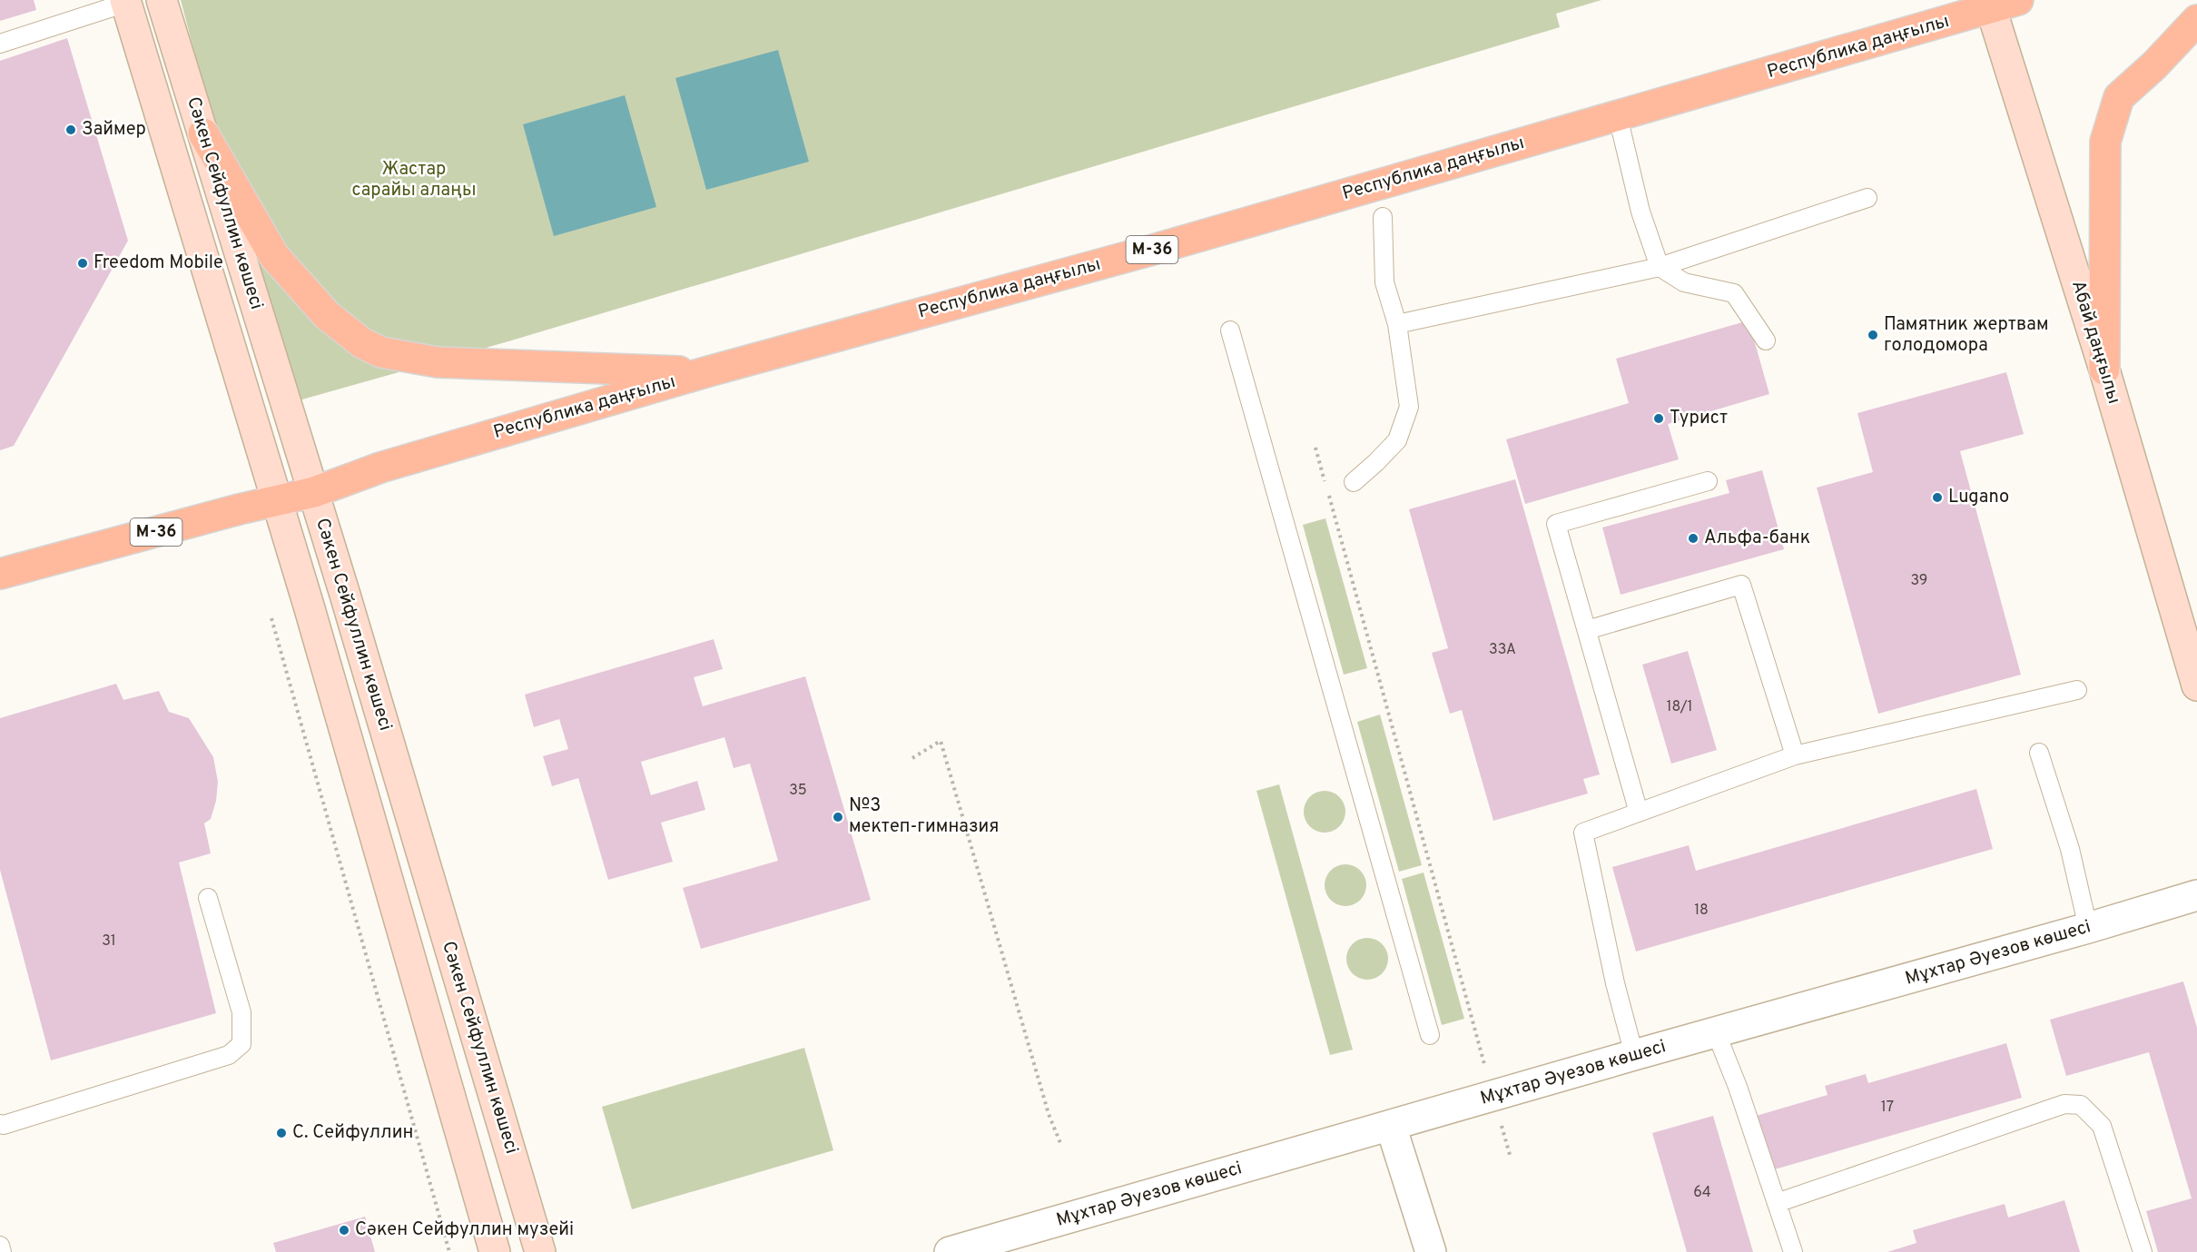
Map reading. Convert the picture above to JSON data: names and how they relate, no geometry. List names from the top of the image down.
{
  "streets": {
    "main road": [
      "Республика даңғылы",
      "Сәкен Сейфуллин көшесі",
      "M-36",
      "Абай даңғылы"
    ],
    "street": ["Мұхтар Әуезов көшесі"]
  },
  "crossings": [
    ["Республика даңғылы", "Сәкен Сейфуллин көшесі"],
    ["Республика даңғылы", "Абай даңғылы"]
  ],
  "parks": ["Жастар сарайы алаңы"],
  "places": [
    "Займер",
    "Freedom Mobile",
    "Памятник жертвам голодомора",
    "Турист",
    "Lugano",
    "Альфа-банк",
    "№3 мектеп-гимназия",
    "С. Сейфуллин",
    "Сәкен Сейфуллин музейі"
  ],
  "house_numbers": [
    "39",
    "33А",
    "18/1",
    "35",
    "18",
    "31",
    "17",
    "64"
  ]
}
